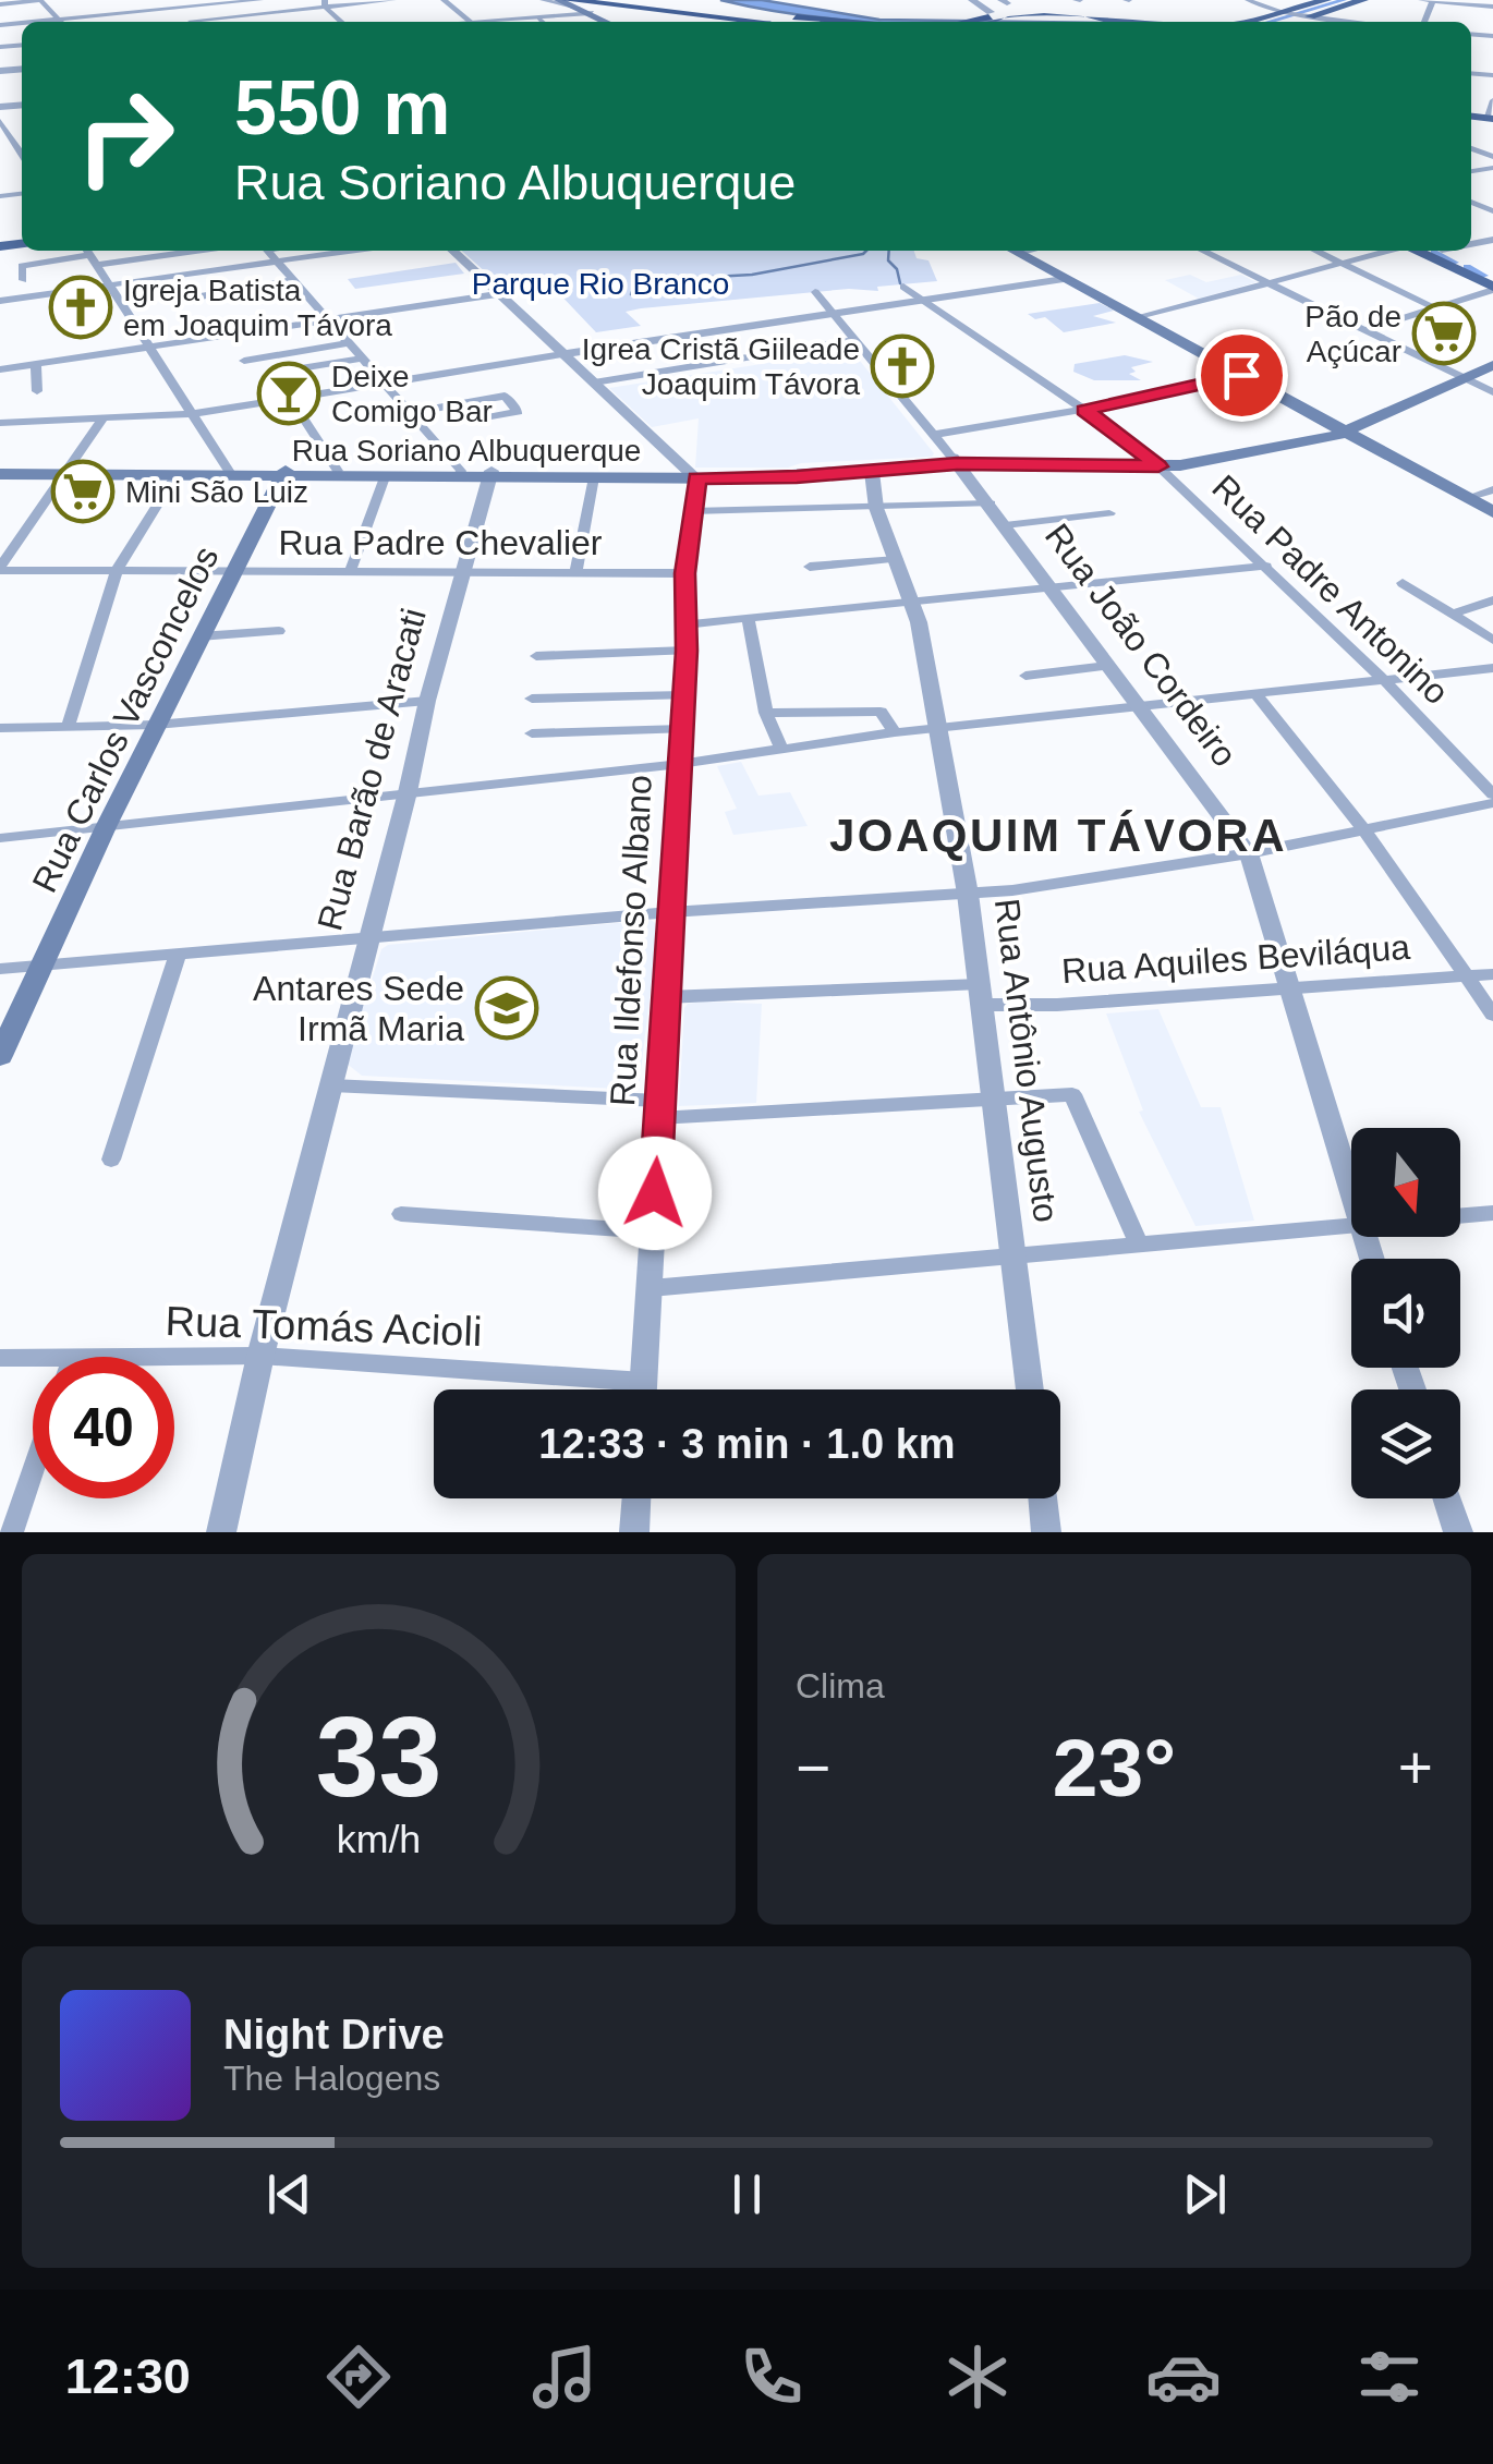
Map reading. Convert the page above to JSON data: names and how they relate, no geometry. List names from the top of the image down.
{
  "streets": {
    "main road": ["Rua Soriano Albuquerque", "Rua Carlos Vasconcelos"],
    "street": [
      "Rua Padre Chevalier",
      "Rua Padre Antonino",
      "Rua João Cordeiro",
      "Rua Barão de Aracati",
      "Rua Ildefonso Albano",
      "Rua Aquiles Beviláqua",
      "Rua Antônio Augusto",
      "Rua Tomás Acioli"
    ]
  },
  "crossings": [
    ["Rua Soriano Albuquerque", "Rua Padre Antonino"],
    ["Rua Soriano Albuquerque", "Rua João Cordeiro"],
    ["Rua Soriano Albuquerque", "Rua Carlos Vasconcelos"],
    ["Rua Soriano Albuquerque", "Rua Barão de Aracati"],
    ["Rua Soriano Albuquerque", "Rua Ildefonso Albano"],
    ["Rua Soriano Albuquerque", "Rua Antônio Augusto"],
    ["Rua Padre Chevalier", "Rua Carlos Vasconcelos"],
    ["Rua Padre Chevalier", "Rua Barão de Aracati"],
    ["Rua Padre Chevalier", "Rua Ildefonso Albano"],
    ["Rua João Cordeiro", "Rua Aquiles Beviláqua"],
    ["Rua Barão de Aracati", "Rua Tomás Acioli"],
    ["Rua Ildefonso Albano", "Rua Aquiles Beviláqua"],
    ["Rua Ildefonso Albano", "Rua Tomás Acioli"],
    ["Rua Aquiles Beviláqua", "Rua Antônio Augusto"]
  ],
  "districts": ["JOAQUIM TÁVORA"],
  "parks": ["Parque Rio Branco"],
  "places": {
    "church": ["Igreja Batista em Joaquim Távora", "Igrea Cristã Giileade Joaquim Távora"],
    "supermarket": ["Pão de Açúcar", "Mini São Luiz"],
    "bar": ["Deixe Comigo Bar"],
    "school or university": ["Antares Sede Irmã Maria"]
  },
  "north": "bottom",
  "page": {
    "turn": ["550 m", "Rua Soriano Albuquerque"],
    "limit": "40",
    "trip": "12:33 · 3 min · 1.0 km",
    "tile": "Clima",
    "heat": ["−", "23°", "+"],
    "song": ["Night Drive", "The Halogens"],
    "tabs": "12:30",
    "gauge": ["33", "km/h"]
  }
}
